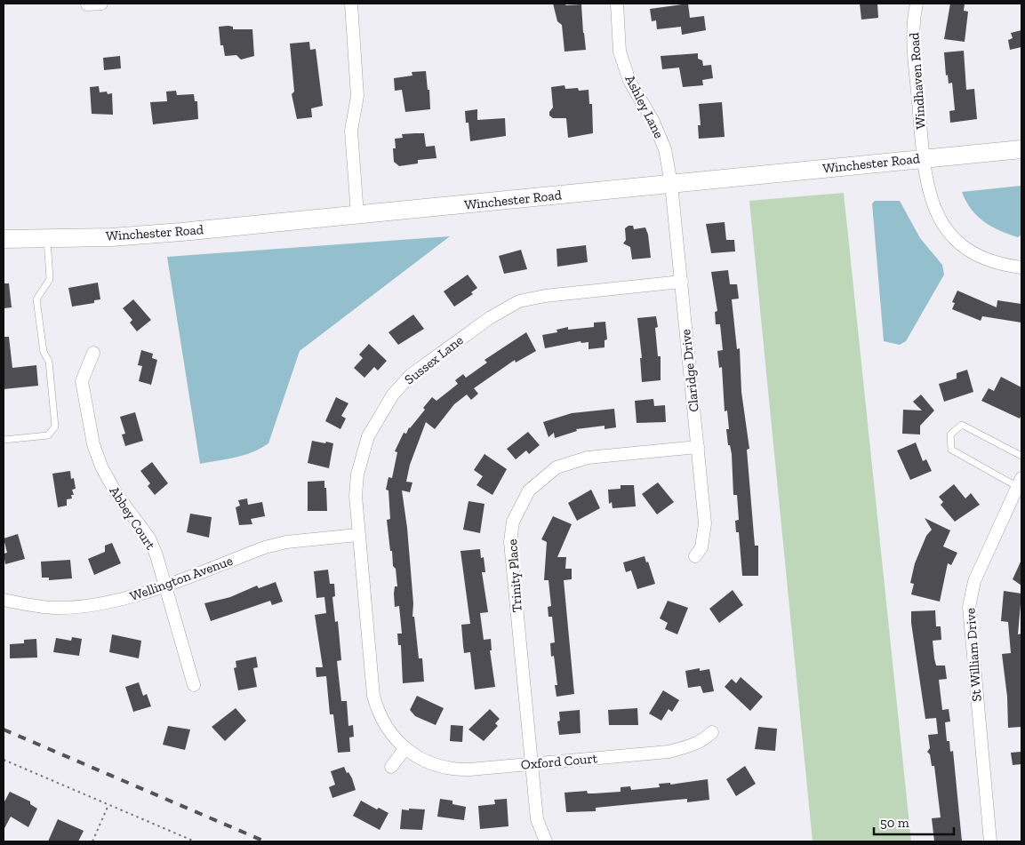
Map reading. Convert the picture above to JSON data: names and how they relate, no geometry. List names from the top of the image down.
{
  "streets": {
    "main road": ["Winchester Road"],
    "street": [
      "Windhaven Road",
      "Ashley Lane",
      "Sussex Lane",
      "Claridge Drive",
      "Abbey Court",
      "Trinity Place",
      "Wellington Avenue",
      "St William Drive",
      "Oxford Court"
    ]
  },
  "crossings": [
    ["Windhaven Road", "Winchester Road"],
    ["Ashley Lane", "Winchester Road"],
    ["Ashley Lane", "Claridge Drive"],
    ["Winchester Road", "Claridge Drive"],
    ["Sussex Lane", "Claridge Drive"],
    ["Sussex Lane", "Wellington Avenue"],
    ["Sussex Lane", "Oxford Court"],
    ["Claridge Drive", "Trinity Place"],
    ["Abbey Court", "Wellington Avenue"],
    ["Trinity Place", "Oxford Court"]
  ],
  "scale_bar": "50 m"
}
